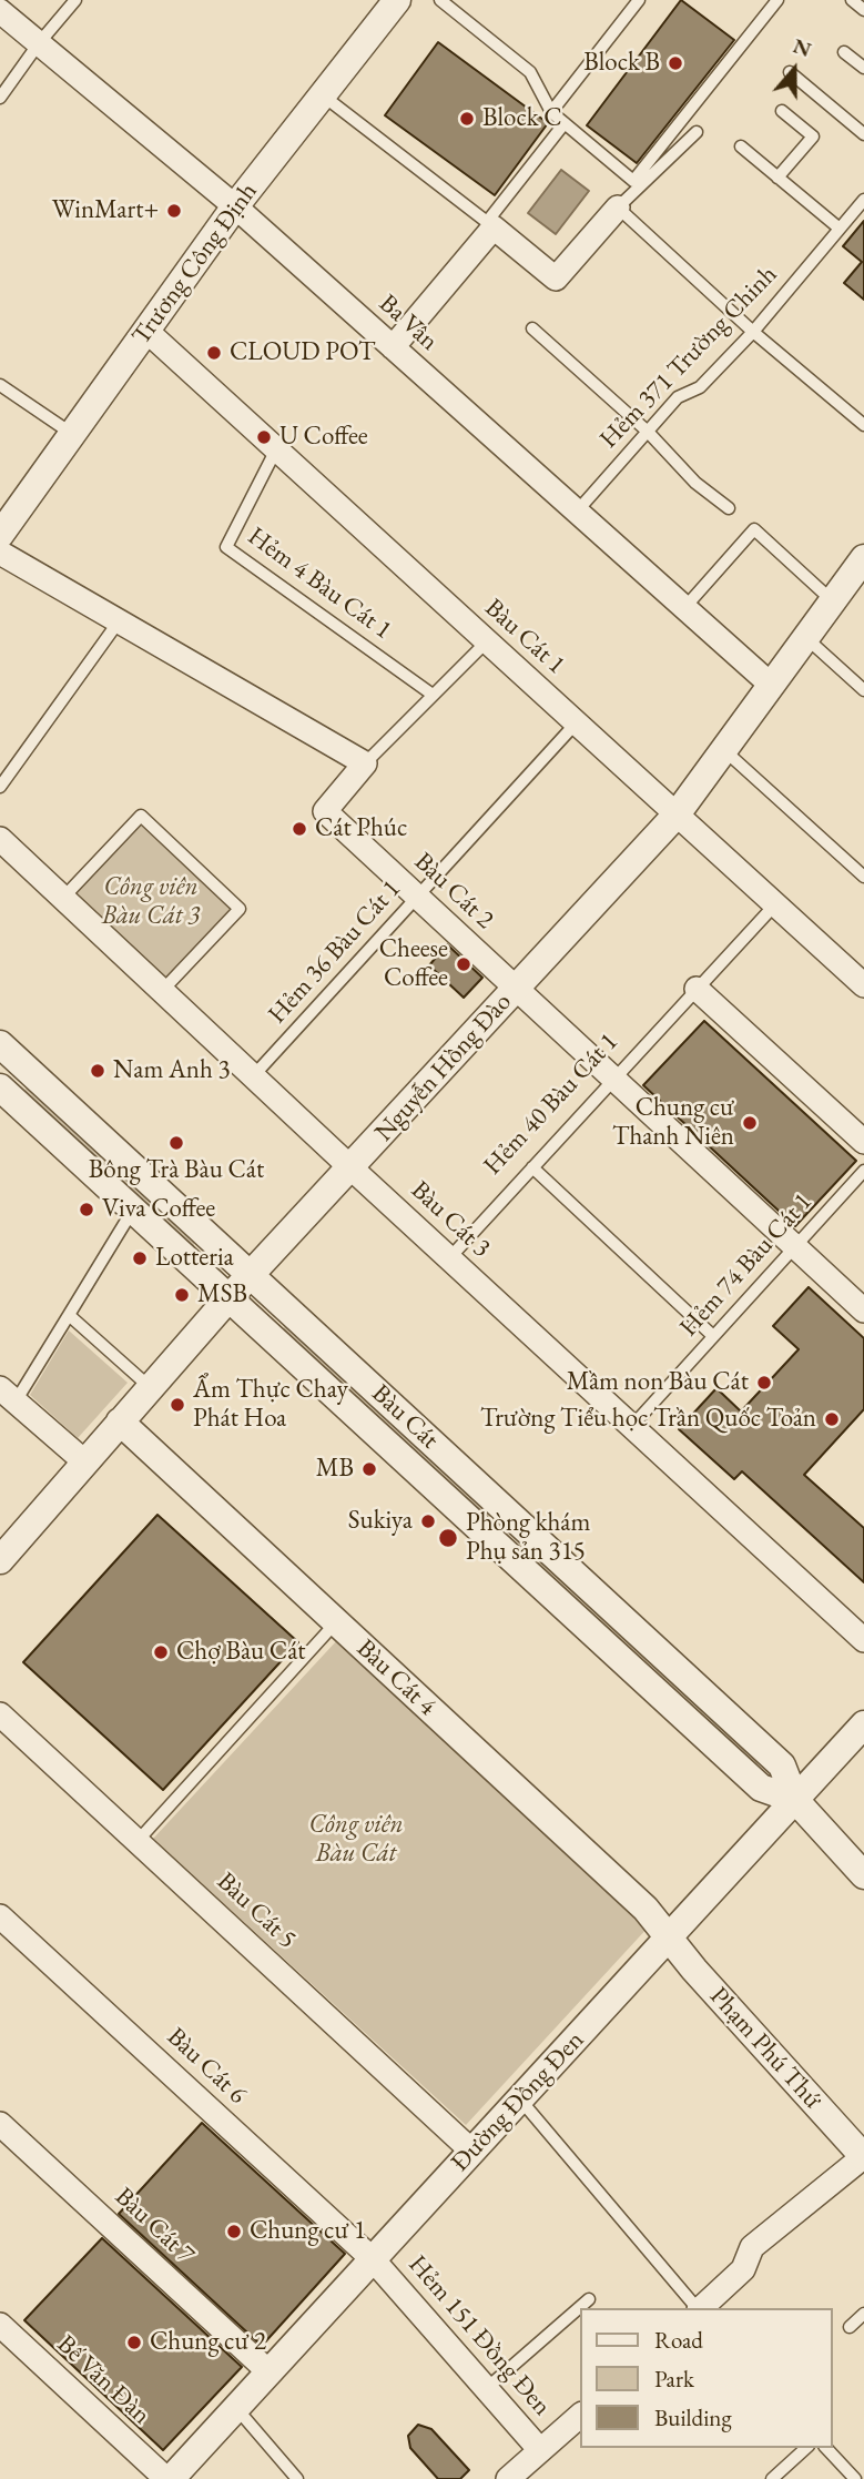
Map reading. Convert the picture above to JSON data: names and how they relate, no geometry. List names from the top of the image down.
{
  "streets": {
    "street": [
      "Trương Công Định",
      "Ba Vân",
      "Bàu Cát 1",
      "Bàu Cát 2",
      "Nguyễn Hồng Đào",
      "Bàu Cát 3",
      "Bàu Cát",
      "Bàu Cát 4",
      "Bàu Cát 5",
      "Phạm Phú Thứ",
      "Bàu Cát 6",
      "Đường Đồng Đen",
      "Bàu Cát 7",
      "Hẻm 151 Đồng Đen",
      "Bế Văn Đàn"
    ],
    "lane": [
      "Hẻm 371 Trường Chinh",
      "Hẻm 4 Bàu Cát 1",
      "Hẻm 36 Bàu Cát 1",
      "Hẻm 40 Bàu Cát 1",
      "Hẻm 74 Bàu Cát 1"
    ]
  },
  "crossings": [
    ["Trương Công Định", "Ba Vân"],
    ["Trương Công Định", "Bàu Cát 1"],
    ["Ba Vân", "Hẻm 371 Trường Chinh"],
    ["Ba Vân", "Nguyễn Hồng Đào"],
    ["Hẻm 4 Bàu Cát 1", "Bàu Cát 1"],
    ["Bàu Cát 1", "Hẻm 36 Bàu Cát 1"],
    ["Bàu Cát 1", "Nguyễn Hồng Đào"],
    ["Bàu Cát 1", "Hẻm 40 Bàu Cát 1"],
    ["Bàu Cát 2", "Hẻm 36 Bàu Cát 1"],
    ["Bàu Cát 2", "Nguyễn Hồng Đào"],
    ["Bàu Cát 2", "Hẻm 40 Bàu Cát 1"],
    ["Bàu Cát 2", "Hẻm 74 Bàu Cát 1"],
    ["Hẻm 36 Bàu Cát 1", "Bàu Cát 3"],
    ["Nguyễn Hồng Đào", "Bàu Cát 3"],
    ["Nguyễn Hồng Đào", "Bàu Cát"],
    ["Nguyễn Hồng Đào", "Bàu Cát 4"],
    ["Hẻm 40 Bàu Cát 1", "Bàu Cát 3"],
    ["Bàu Cát 3", "Hẻm 74 Bàu Cát 1"],
    ["Bàu Cát", "Đường Đồng Đen"],
    ["Bàu Cát 4", "Phạm Phú Thứ"],
    ["Bàu Cát 4", "Đường Đồng Đen"],
    ["Bàu Cát 5", "Đường Đồng Đen"],
    ["Phạm Phú Thứ", "Đường Đồng Đen"],
    ["Bàu Cát 6", "Đường Đồng Đen"],
    ["Bàu Cát 6", "Hẻm 151 Đồng Đen"],
    ["Đường Đồng Đen", "Bàu Cát 7"],
    ["Đường Đồng Đen", "Hẻm 151 Đồng Đen"],
    ["Đường Đồng Đen", "Bế Văn Đàn"]
  ],
  "parks": ["Công viên Bàu Cát 3", "Công viên Bàu Cát"],
  "places": [
    "Block B",
    "Block C",
    "WinMart+",
    "CLOUD POT",
    "U Coffee",
    "Cát Phúc",
    "Cheese Coffee",
    "Nam Anh 3",
    "Chung cư Thanh Niên",
    "Bông Trà Bàu Cát",
    "Viva Coffee",
    "Lotteria",
    "MSB",
    "Mầm non Bàu Cát",
    "Ẩm Thực Chay Phát Hoa",
    "Trường Tiểu học Trần Quốc Toản",
    "MB",
    "Sukiya",
    "Phòng khám Phụ sản 315",
    "Chợ Bàu Cát",
    "Chung cư 1",
    "Chung cư 2"
  ],
  "legend": ["Road", "Park", "Building"],
  "north": "top"
}
